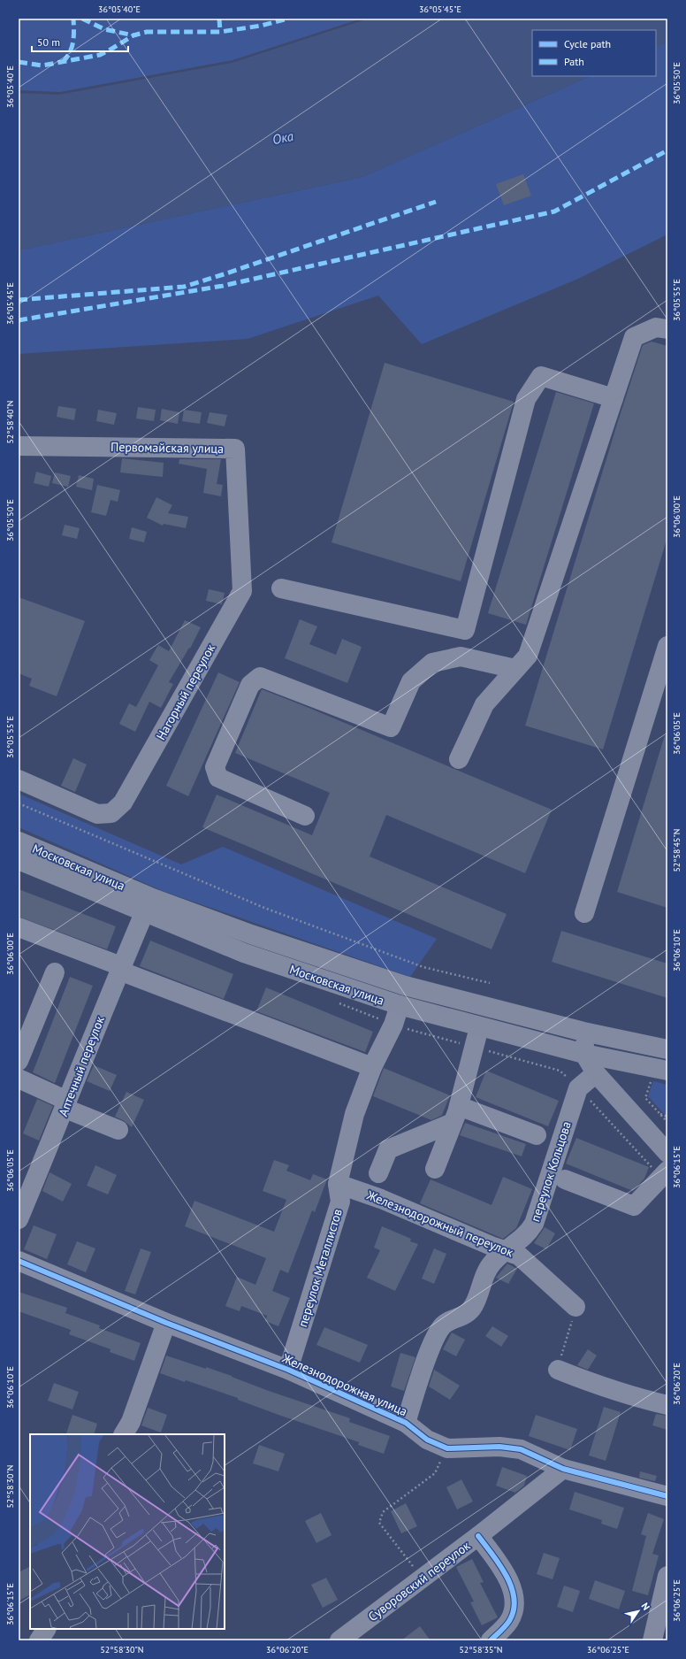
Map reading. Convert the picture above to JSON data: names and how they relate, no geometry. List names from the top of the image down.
{
  "streets": {
    "main road": ["Московская улица"],
    "street": [
      "Первомайская улица",
      "Нагорный переулок",
      "Аптечный переулок",
      "переулок Кольцова",
      "Железнодорожный переулок",
      "переулок Металлистов",
      "Железнодорожная улица",
      "Суворовский переулок"
    ]
  },
  "crossings": [
    ["Первомайская улица", "Нагорный переулок"],
    ["Московская улица", "Аптечный переулок"],
    ["Московская улица", "переулок Металлистов"],
    ["переулок Кольцова", "Железнодорожный переулок"],
    ["переулок Кольцова", "Железнодорожная улица"],
    ["Железнодорожный переулок", "переулок Металлистов"],
    ["переулок Металлистов", "Железнодорожная улица"],
    ["Железнодорожная улица", "Суворовский переулок"]
  ],
  "water": ["Ока"],
  "legend": ["Cycle path", "Path"],
  "scale_bar": "50 m",
  "north": "top right",
  "coordinates": [
    "36°05'40\"E",
    "36°05'45\"E",
    "36°05'50\"E",
    "36°05'55\"E",
    "52°58'40\"N",
    "36°06'00\"E",
    "36°06'05\"E",
    "52°58'45\"N",
    "36°06'10\"E",
    "36°06'15\"E",
    "36°06'20\"E",
    "52°58'30\"N",
    "36°06'25\"E",
    "52°58'35\"N"
  ]
}
